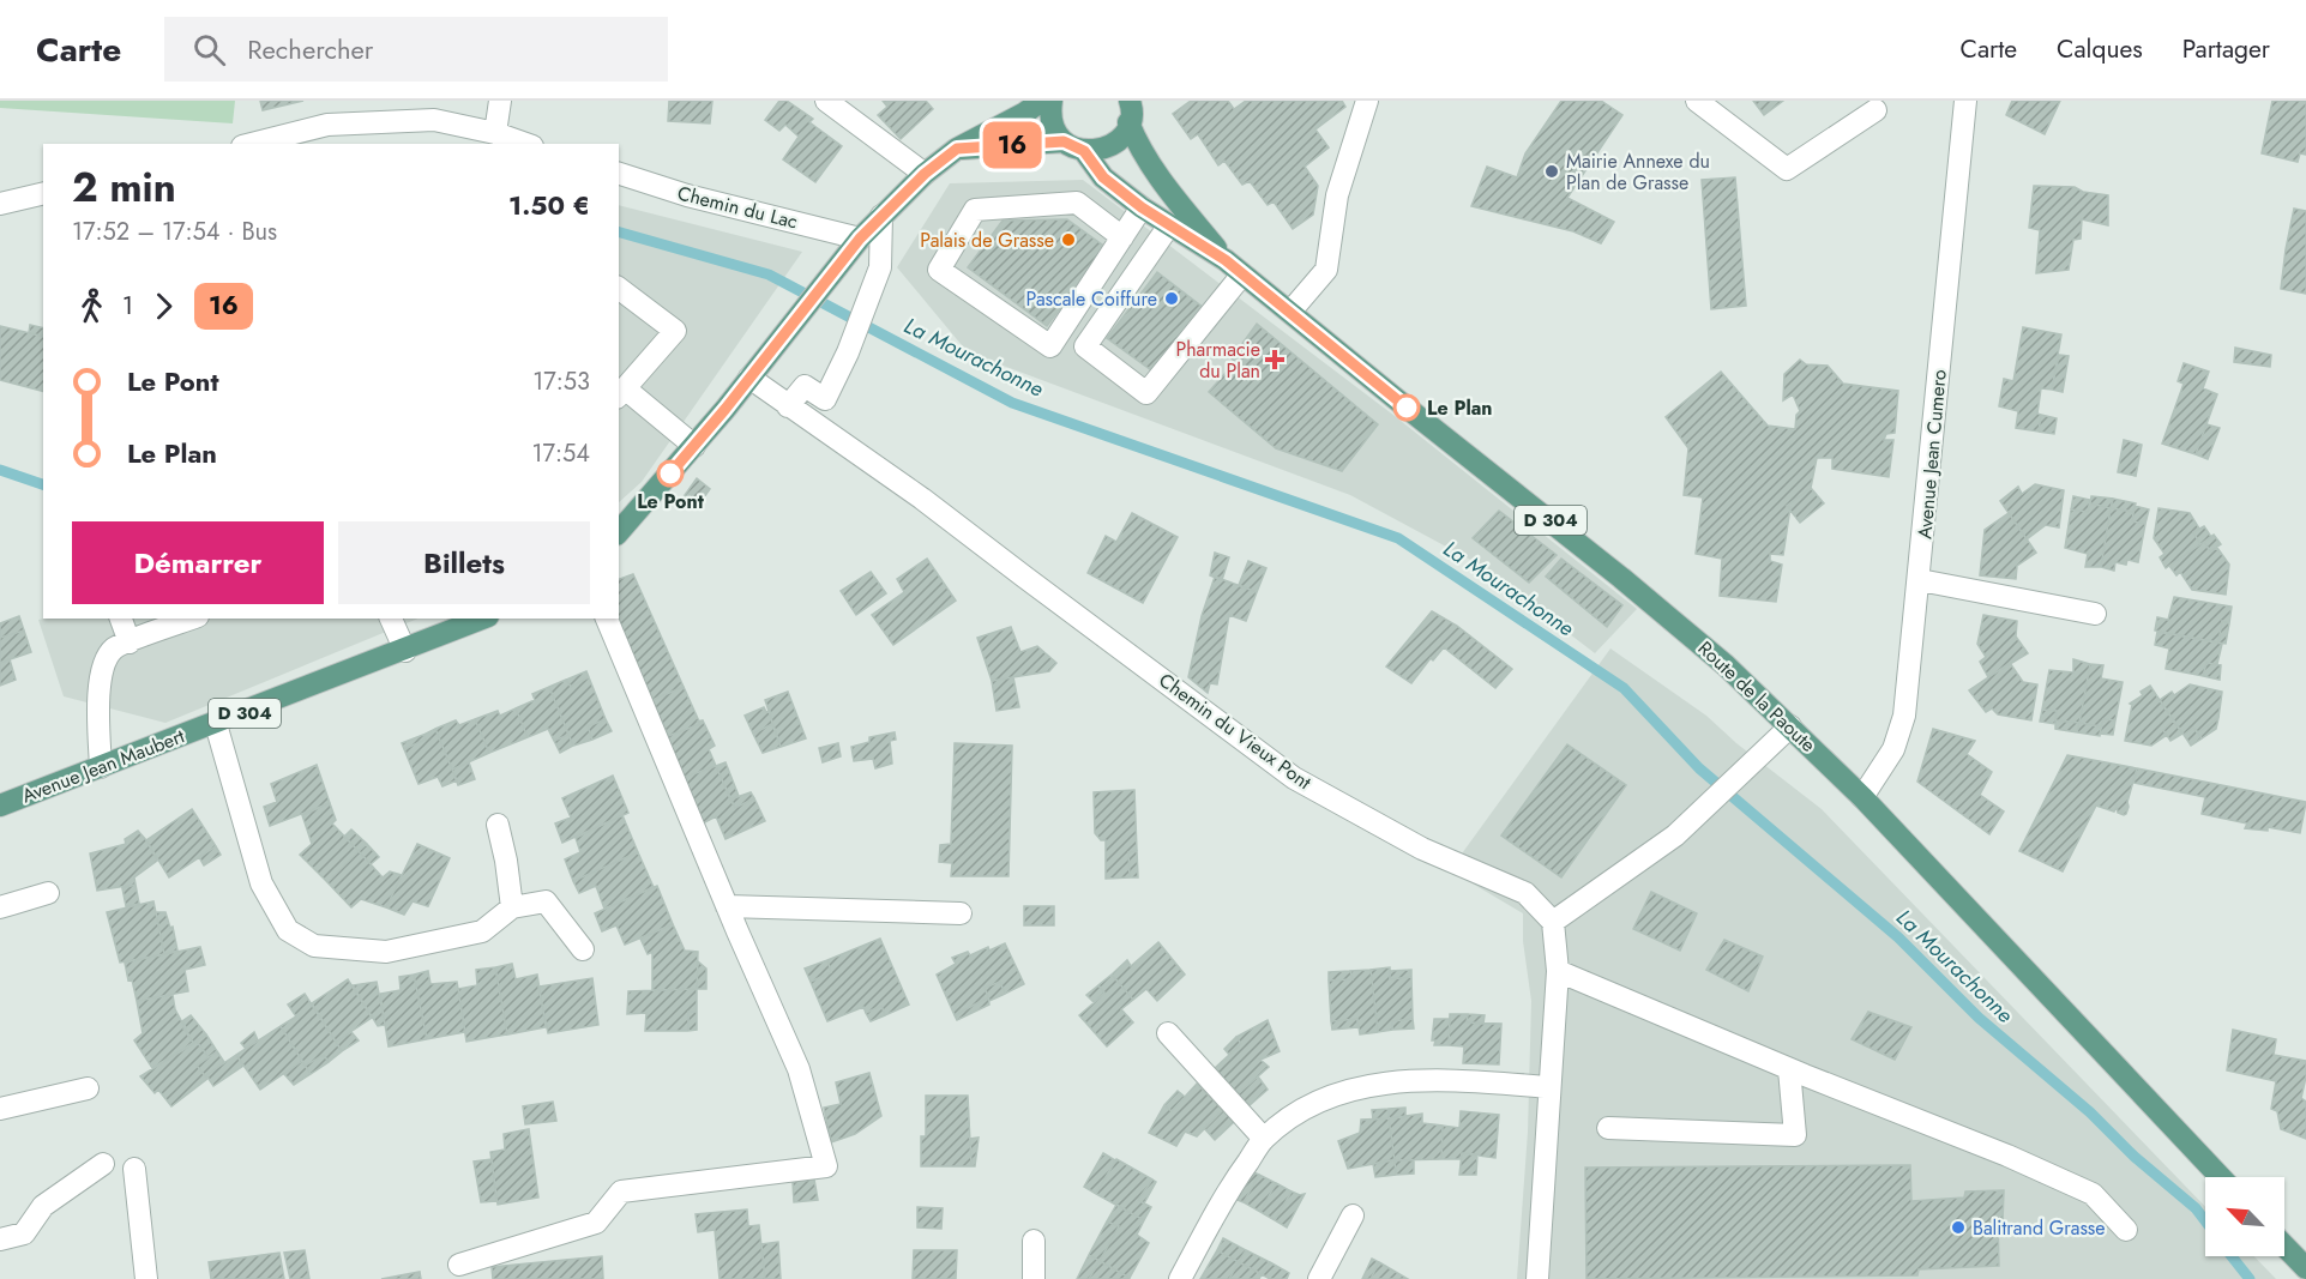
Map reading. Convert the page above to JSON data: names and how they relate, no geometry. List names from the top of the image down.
{
  "streets": {
    "main road": ["D 304", "Route de la Paoute", "Avenue Jean Maubert"],
    "street": ["Chemin du Lac", "Avenue Jean Cumero", "Chemin du Vieux Pont"]
  },
  "crossings": [
    ["Avenue Jean Cumero", "Route de la Paoute"]
  ],
  "water": ["La Mourachonne"],
  "places": {
    "other": [
      "Mairie Annexe du Plan de Grasse",
      "Palais de Grasse",
      "Pascale Coiffure",
      "Le Plan",
      "Le Pont",
      "Balitrand Grasse"
    ],
    "health": ["Pharmacie du Plan"]
  },
  "lines": ["bus line 16"],
  "north": "top left",
  "page": {
    "header": "Carte",
    "search": "Rechercher",
    "nav": ["Carte", "Calques", "Partager"],
    "on_map": "16",
    "heading": ["2 min", "17:52 – 17:54 · Bus", "1.50 €"],
    "legs": ["1", "16"],
    "list": [
      {
        "name": "Le Pont",
        "value": "17:53"
      },
      {
        "name": "Le Plan",
        "value": "17:54"
      }
    ],
    "buttons": ["Démarrer", "Billets"]
  }
}
